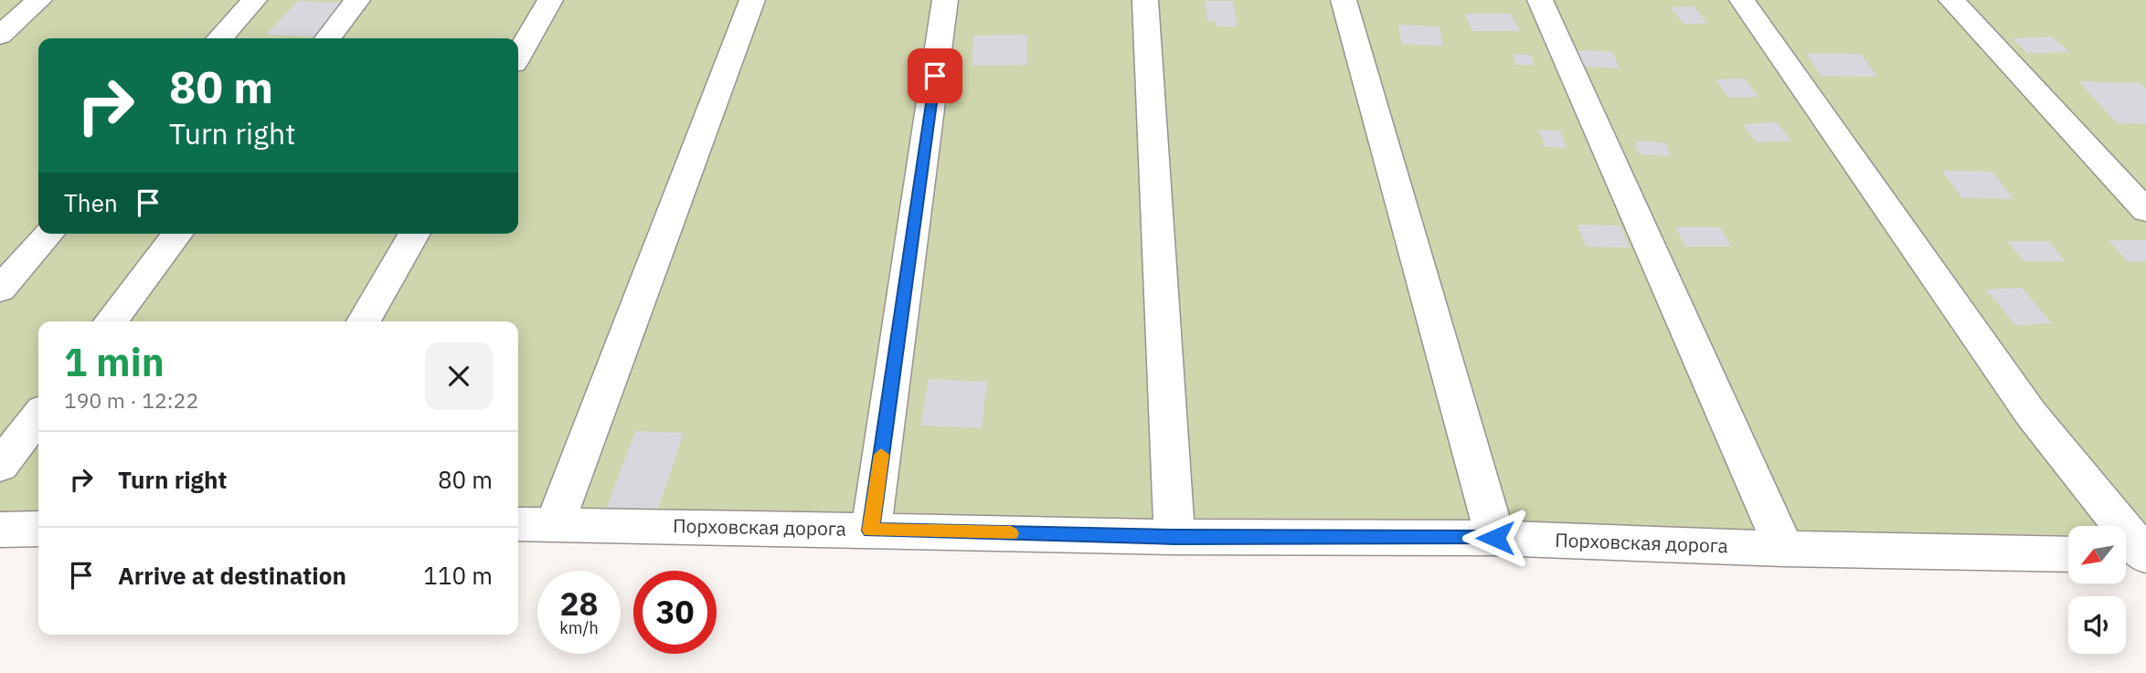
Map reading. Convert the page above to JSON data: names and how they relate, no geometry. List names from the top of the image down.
{
  "streets": {
    "street": ["Порховская дорога"]
  },
  "north": "bottom left",
  "page": {
    "turn": ["80 m", "Turn right"],
    "then": "Then",
    "heading": ["1 min", "190 m · 12:22"],
    "list": [
      {
        "name": "Turn right",
        "value": "80 m"
      },
      {
        "name": "Arrive at destination",
        "value": "110 m"
      }
    ],
    "speed": "28 km/h",
    "limit": "30"
  }
}
